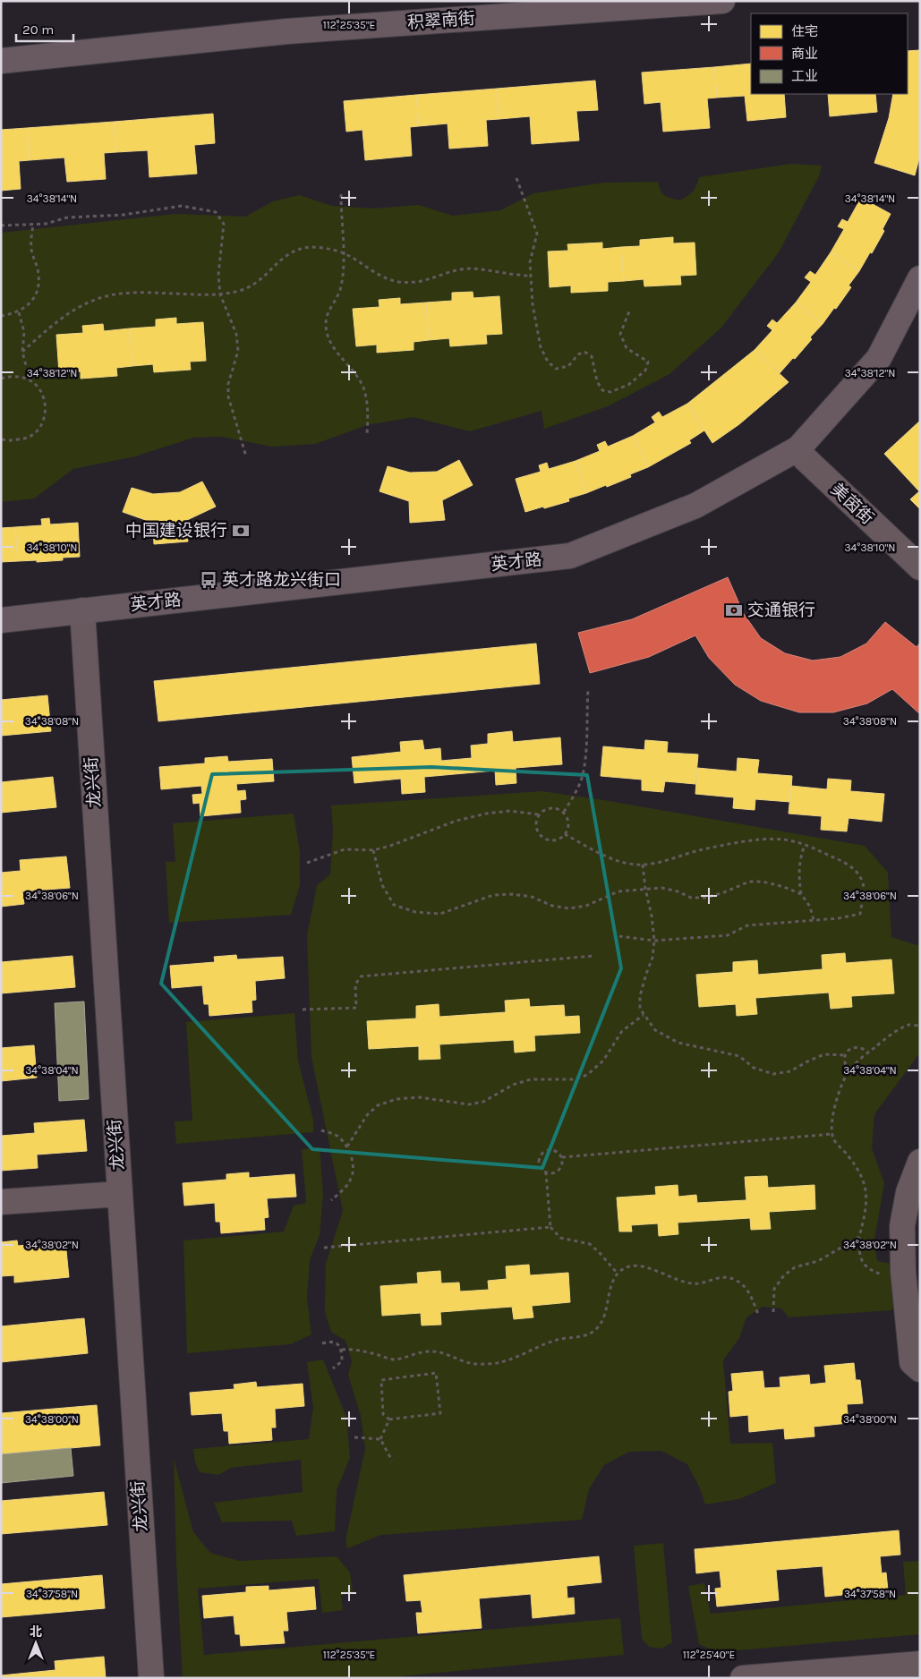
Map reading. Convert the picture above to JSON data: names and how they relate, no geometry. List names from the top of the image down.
{
  "streets": {
    "main road": ["积翠南街", "英才路"],
    "street": ["美茵街", "龙兴街"]
  },
  "crossings": [
    ["美茵街", "英才路"],
    ["英才路", "龙兴街"]
  ],
  "places": {
    "bank": ["中国建设银行", "交通银行"],
    "bus stop": ["英才路龙兴街口"]
  },
  "legend": ["住宅", "商业", "工业"],
  "scale_bar": "20 m",
  "north": "top",
  "coordinates": [
    "112°25'35\"E",
    "34°38'14\"N",
    "34°38'12\"N",
    "34°38'10\"N",
    "34°38'08\"N",
    "34°38'06\"N",
    "34°38'04\"N",
    "34°38'02\"N",
    "34°38'00\"N",
    "34°37'58\"N",
    "112°25'40\"E"
  ]
}
